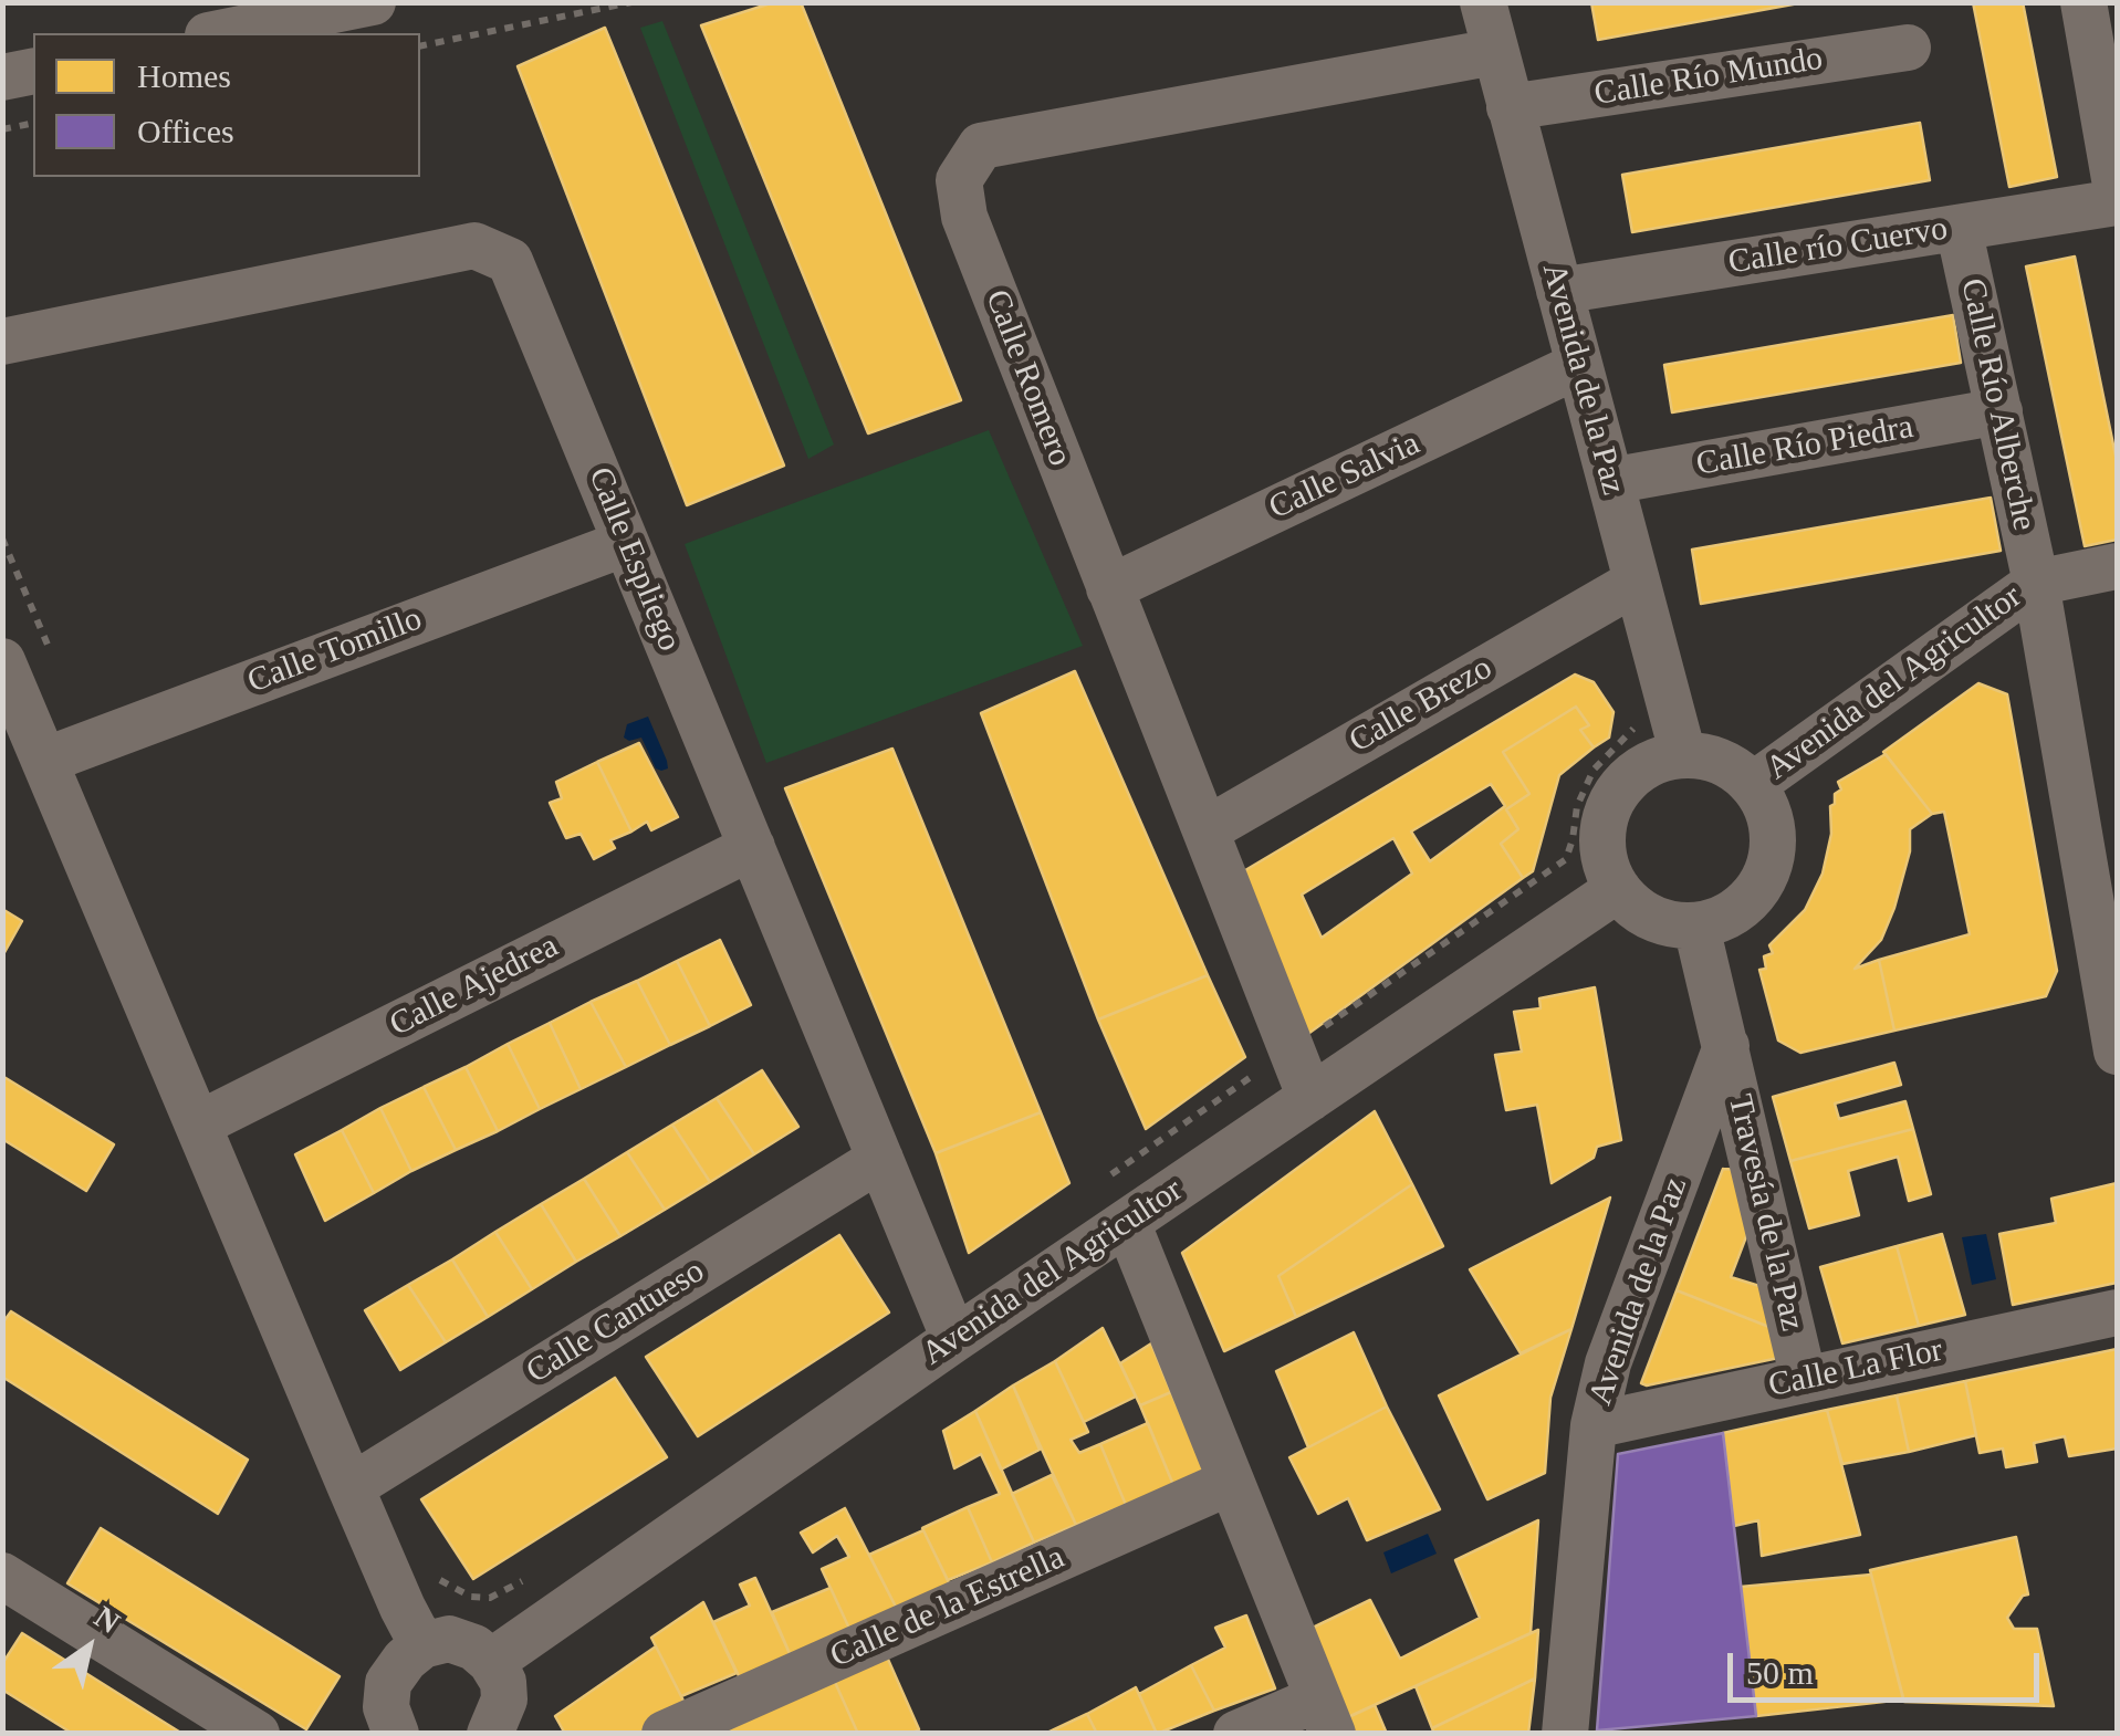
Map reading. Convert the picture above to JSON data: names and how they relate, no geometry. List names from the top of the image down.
{
  "streets": {
    "street": [
      "Calle Río Mundo",
      "Calle río Cuervo",
      "Calle Romero",
      "Avenida de la Paz",
      "Calle Río Alberche",
      "Calle Río Piedra",
      "Calle Salvia",
      "Calle Espliego",
      "Calle Tomillo",
      "Avenida del Agricultor",
      "Calle Brezo",
      "Calle Ajedrea",
      "Travesía de la Paz",
      "Calle Cantueso",
      "Calle La Flor",
      "Calle de la Estrella"
    ]
  },
  "crossings": [
    ["Calle Río Mundo", "Avenida de la Paz"],
    ["Calle río Cuervo", "Avenida de la Paz"],
    ["Calle río Cuervo", "Calle Río Alberche"],
    ["Calle Romero", "Avenida de la Paz"],
    ["Calle Romero", "Calle Salvia"],
    ["Calle Romero", "Avenida del Agricultor"],
    ["Calle Romero", "Calle Brezo"],
    ["Avenida de la Paz", "Calle Río Piedra"],
    ["Avenida de la Paz", "Calle Salvia"],
    ["Avenida de la Paz", "Avenida del Agricultor"],
    ["Avenida de la Paz", "Calle Brezo"],
    ["Avenida de la Paz", "Travesía de la Paz"],
    ["Avenida de la Paz", "Calle La Flor"],
    ["Calle Río Alberche", "Calle Río Piedra"],
    ["Calle Río Alberche", "Avenida del Agricultor"],
    ["Calle Espliego", "Calle Tomillo"],
    ["Calle Espliego", "Avenida del Agricultor"],
    ["Calle Espliego", "Calle Ajedrea"],
    ["Calle Espliego", "Calle Cantueso"],
    ["Travesía de la Paz", "Calle La Flor"]
  ],
  "legend": ["Homes", "Offices"],
  "scale_bar": "50 m",
  "north": "top right"
}
